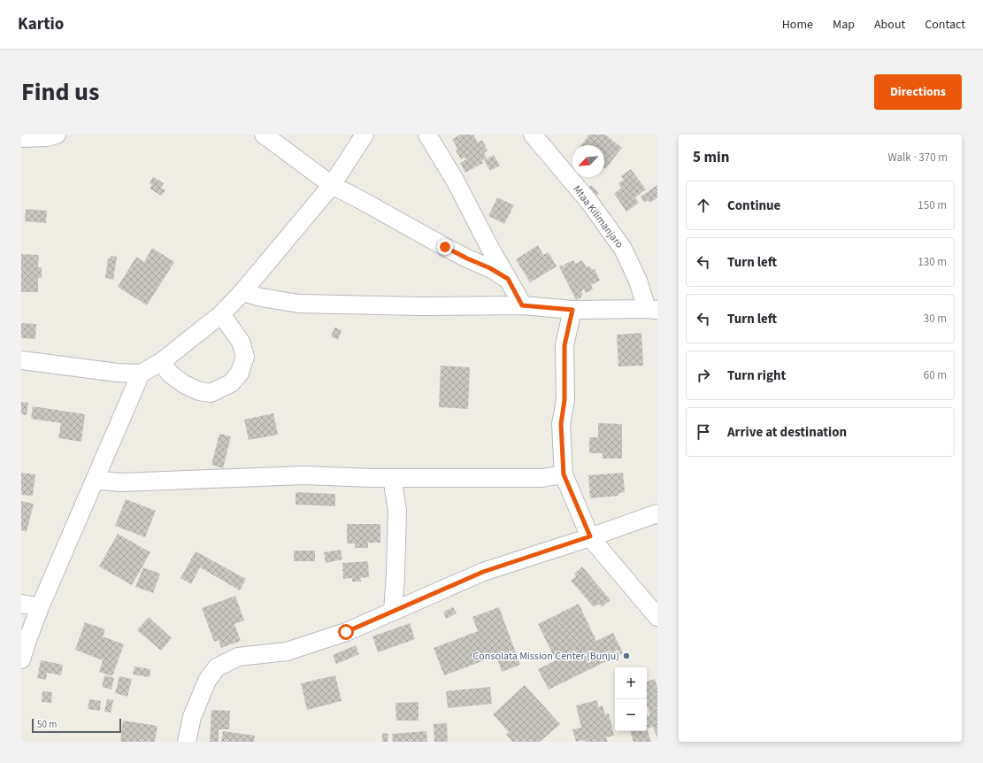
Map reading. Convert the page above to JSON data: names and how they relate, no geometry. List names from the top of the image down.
{
  "streets": {
    "street": ["Mtaa Kilimanjaro"]
  },
  "places": ["Consolata Mission Center (Bunju)"],
  "scale_bar": "50 m",
  "north": "bottom left",
  "page": {
    "header": "Kartio",
    "nav": [
      "Home",
      "Map",
      "About",
      "Contact"
    ],
    "title": "Find us",
    "buttons": "Directions",
    "heading": ["5 min", "Walk · 370 m"],
    "list": [
      ["Continue", "150 m"],
      ["Turn left", "130 m"],
      ["Turn left", "30 m"],
      ["Turn right", "60 m"],
      "Arrive at destination"
    ],
    "map_buttons": ["+", "−"],
    "scale": "50 m"
  }
}
